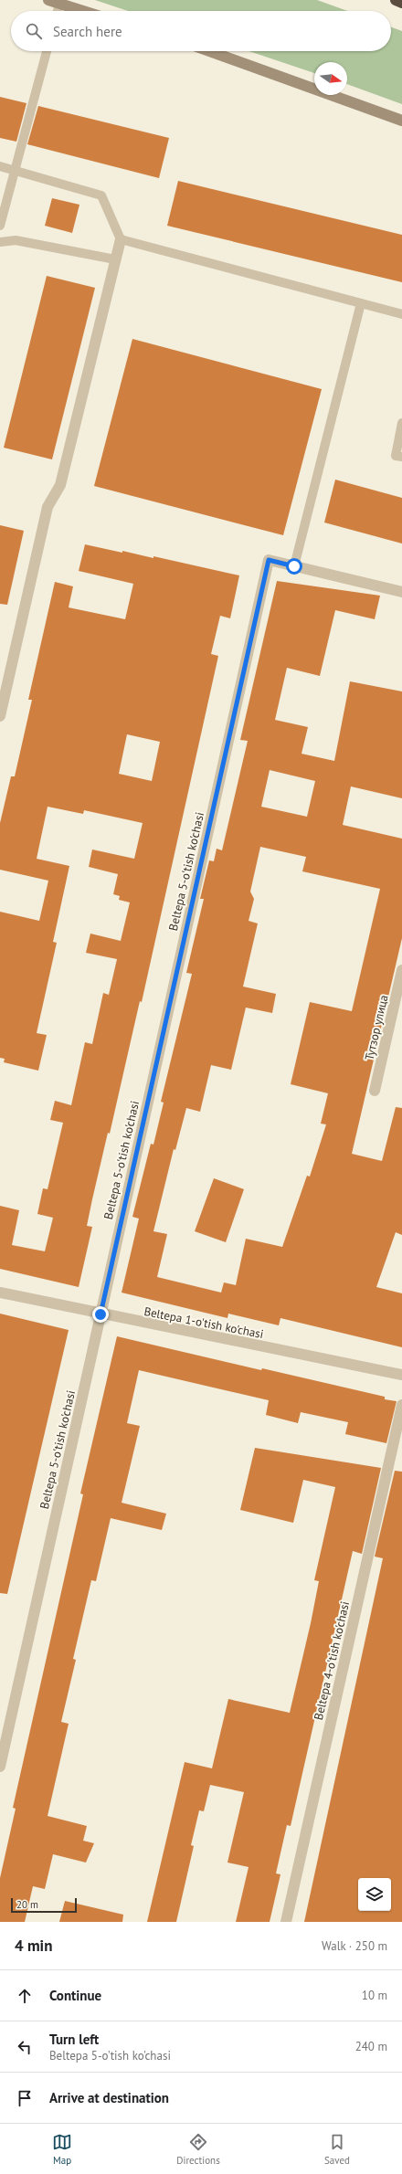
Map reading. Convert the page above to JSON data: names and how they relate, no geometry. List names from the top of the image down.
{
  "streets": {
    "street": [
      "Beltepa 5-o'tish ko'chasi",
      "Тутзор улица",
      "Beltepa 1-o'tish ko'chasi",
      "Beltepa 4-o'tish ko'chasi"
    ]
  },
  "crossings": [
    ["Beltepa 5-o'tish ko'chasi", "Beltepa 1-o'tish ko'chasi"]
  ],
  "scale_bar": "20 m",
  "north": "right",
  "page": {
    "search": "Search here",
    "scale": "20 m",
    "heading": ["4 min", "Walk · 250 m"],
    "list": [
      ["Continue", "10 m"],
      ["Turn left", "Beltepa 5-o'tish ko'chasi", "240 m"],
      "Arrive at destination"
    ],
    "nav": ["Map", "Directions", "Saved"]
  }
}
